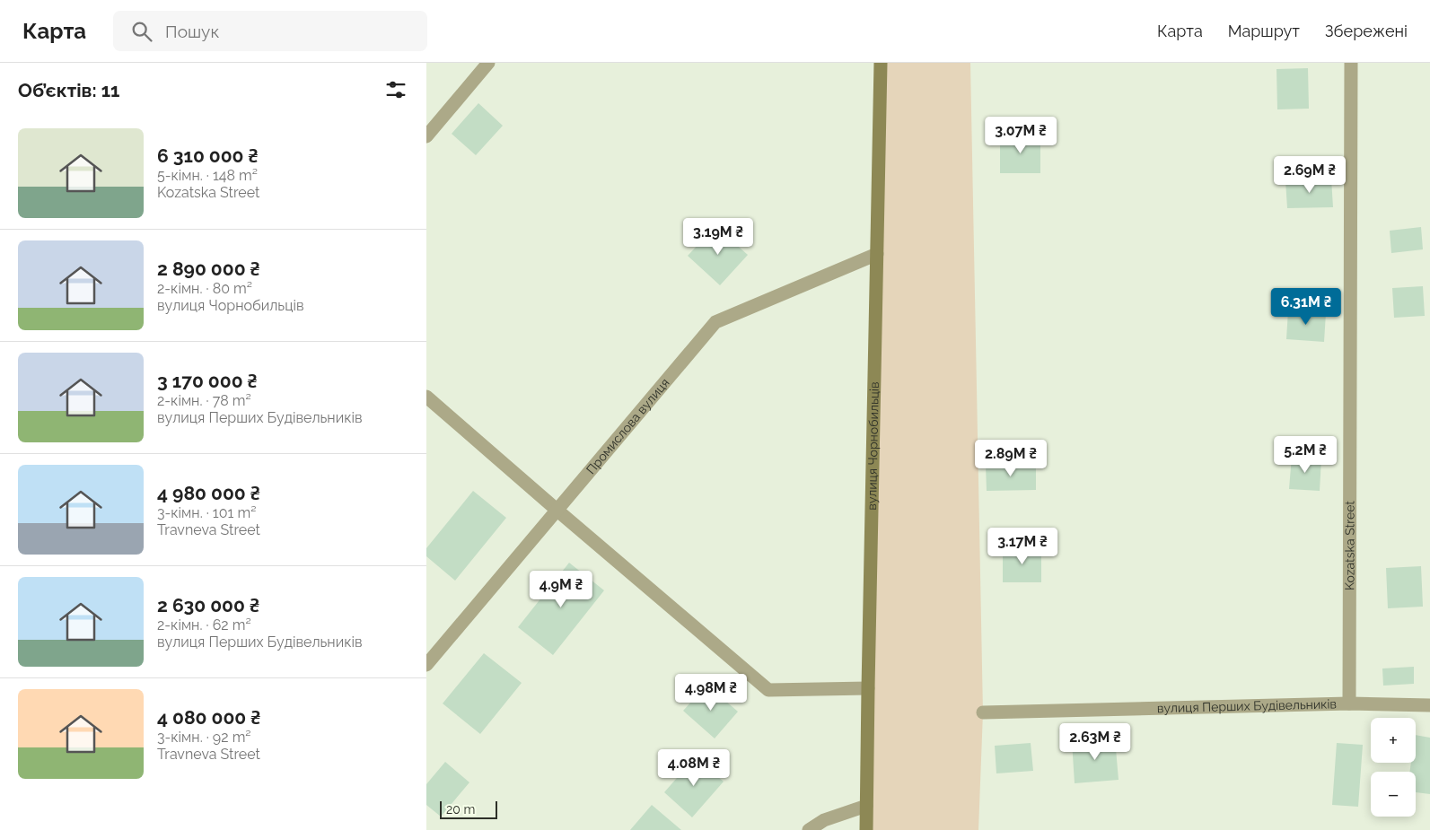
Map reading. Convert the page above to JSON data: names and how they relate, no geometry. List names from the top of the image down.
{
  "streets": {
    "street": [
      "Промислова вулиця",
      "вулиця Чорнобильців",
      "Kozatska Street",
      "вулиця Перших Будівельників"
    ]
  },
  "crossings": [
    ["Промислова вулиця", "вулиця Чорнобильців"],
    ["Kozatska Street", "вулиця Перших Будівельників"]
  ],
  "scale_bar": "20 m",
  "page": {
    "header": "Карта",
    "search": "Пошук",
    "nav": ["Карта", "Маршрут", "Збережені"],
    "heading": "Об’єктів: 11",
    "list": [
      {
        "name": "6 310 000 ₴",
        "note": "5-кімн. · 148 m² · Kozatska Street"
      },
      {
        "name": "2 890 000 ₴",
        "note": "2-кімн. · 80 m² · вулиця Чорнобильців"
      },
      {
        "name": "3 170 000 ₴",
        "note": "2-кімн. · 78 m² · вулиця Перших Будівельників"
      },
      {
        "name": "4 980 000 ₴",
        "note": "3-кімн. · 101 m² · Travneva Street"
      },
      {
        "name": "2 630 000 ₴",
        "note": "2-кімн. · 62 m² · вулиця Перших Будівельників"
      },
      {
        "name": "4 080 000 ₴",
        "note": "3-кімн. · 92 m² · Travneva Street"
      }
    ],
    "price": [
      "3.07M ₴",
      "2.69M ₴",
      "3.19M ₴",
      "6.31M ₴",
      "5.2M ₴",
      "2.89M ₴",
      "3.17M ₴",
      "4.9M ₴",
      "4.98M ₴",
      "2.63M ₴",
      "4.08M ₴"
    ],
    "map_buttons": ["+", "−"],
    "scale": "20 m"
  }
}
